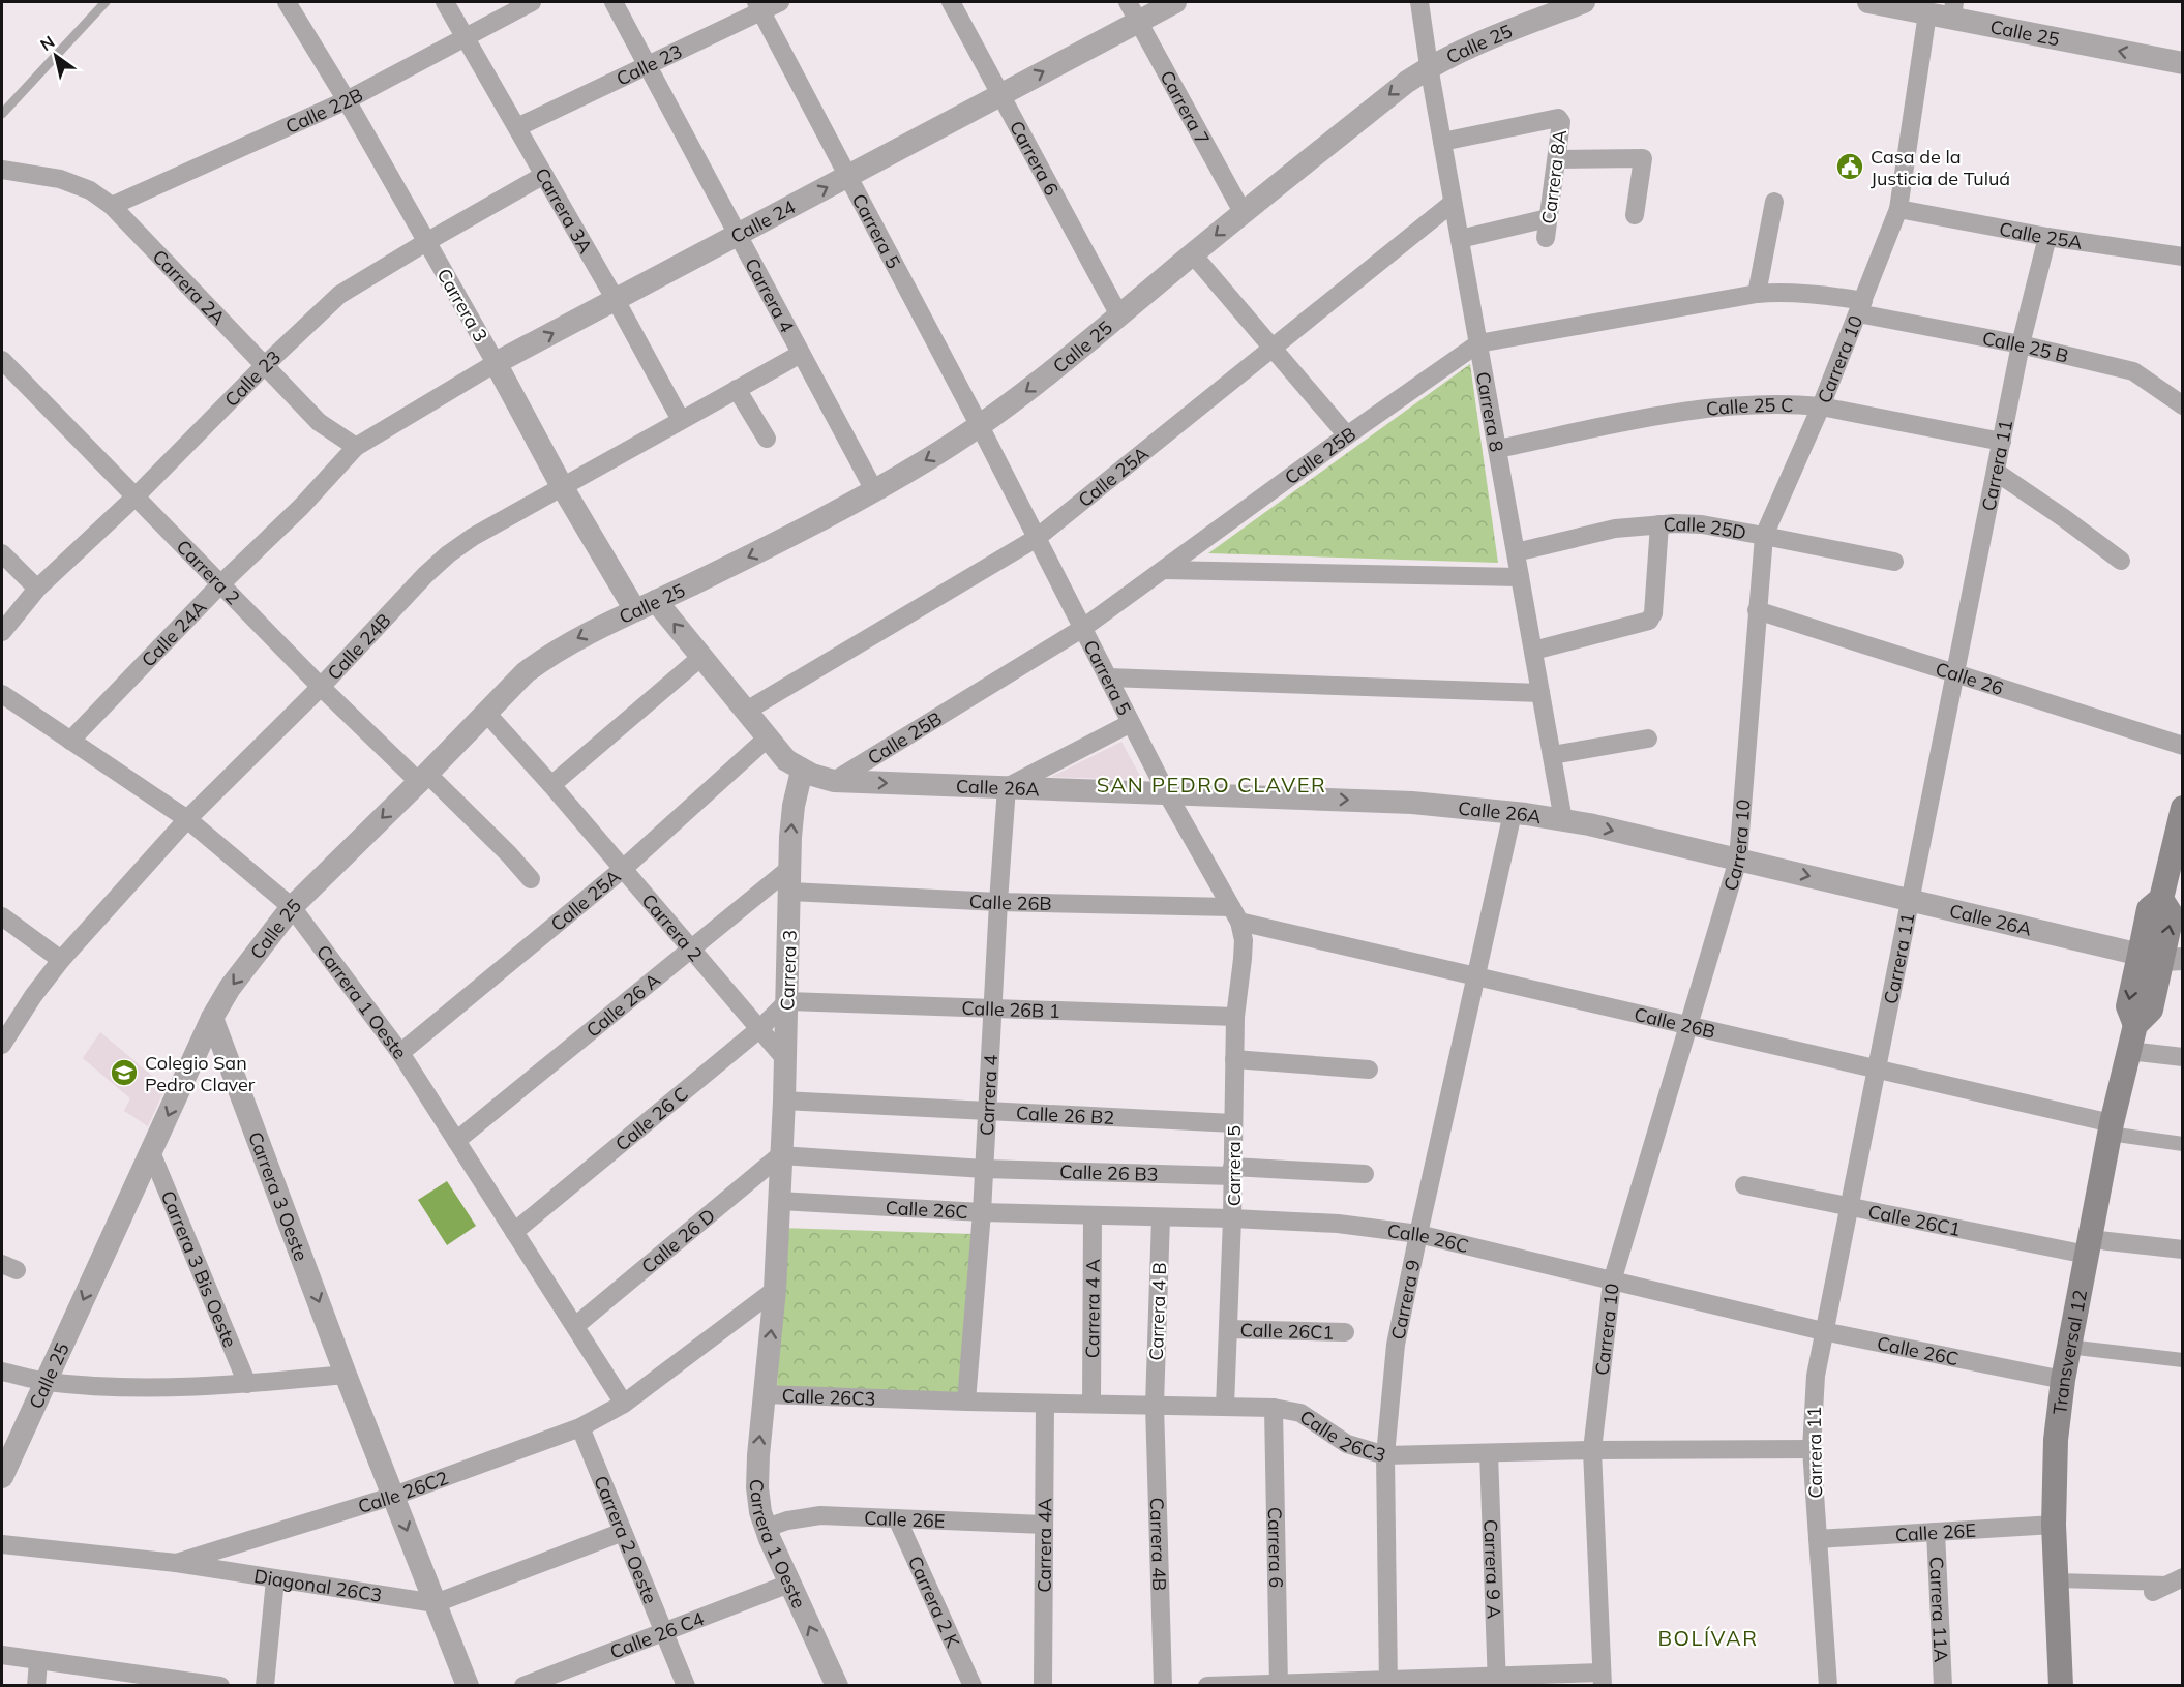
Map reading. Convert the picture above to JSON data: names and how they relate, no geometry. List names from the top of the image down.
{
  "streets": {
    "main road": ["Transversal 12"],
    "street": [
      "Calle 25",
      "Calle 23",
      "Carrera 7",
      "Calle 22B",
      "Carrera 6",
      "Carrera 8A",
      "Carrera 3A",
      "Calle 24",
      "Carrera 5",
      "Calle 25A",
      "Carrera 2A",
      "Carrera 4",
      "Carrera 3",
      "Calle 25 B",
      "Carrera 10",
      "Calle 25 C",
      "Carrera 8",
      "Calle 25B",
      "Carrera 11",
      "Calle 25D",
      "Carrera 2",
      "Calle 24A",
      "Calle 24B",
      "Calle 26",
      "Calle 26A",
      "Calle 26B",
      "Carrera 1 Oeste",
      "Calle 26 A",
      "Calle 26B 1",
      "Calle 26 B2",
      "Calle 26 C",
      "Calle 26 B3",
      "Carrera 3 Oeste",
      "Calle 26C",
      "Calle 26C1",
      "Calle 26 D",
      "Carrera 3 Bis Oeste",
      "Carrera 9",
      "Carrera 4 A",
      "Carrera 4 B",
      "Calle 26C3",
      "Calle 26C2",
      "Calle 26E",
      "Carrera 2 Oeste",
      "Carrera 4A",
      "Carrera 4B",
      "Carrera 9 A",
      "Diagonal 26C3",
      "Carrera 2 K",
      "Carrera 11A",
      "Calle 26 C4"
    ]
  },
  "crossings": [
    ["Calle 25", "Carrera 7"],
    ["Calle 25", "Carrera 6"],
    ["Calle 25", "Carrera 5"],
    ["Calle 25", "Carrera 4"],
    ["Calle 25", "Carrera 3"],
    ["Calle 25", "Carrera 10"],
    ["Calle 25", "Carrera 8"],
    ["Calle 25", "Carrera 2"],
    ["Calle 25", "Carrera 1 Oeste"],
    ["Calle 25", "Carrera 3 Oeste"],
    ["Calle 25", "Carrera 3 Bis Oeste"],
    ["Calle 23", "Carrera 3A"],
    ["Calle 23", "Carrera 5"],
    ["Calle 23", "Carrera 2A"],
    ["Calle 23", "Carrera 4"],
    ["Calle 23", "Carrera 3"],
    ["Calle 23", "Carrera 2"],
    ["Carrera 7", "Calle 24"],
    ["Calle 22B", "Carrera 3A"],
    ["Calle 22B", "Carrera 2A"],
    ["Calle 22B", "Carrera 3"],
    ["Carrera 6", "Calle 24"],
    ["Carrera 6", "Calle 26C3"],
    ["Carrera 8A", "Carrera 8"],
    ["Carrera 3A", "Calle 24"],
    ["Carrera 3A", "Calle 24B"],
    ["Calle 24", "Carrera 5"],
    ["Calle 24", "Carrera 2A"],
    ["Calle 24", "Carrera 4"],
    ["Calle 24", "Carrera 3"],
    ["Calle 24", "Calle 24A"],
    ["Carrera 5", "Calle 25A"],
    ["Carrera 5", "Calle 25B"],
    ["Carrera 5", "Calle 26A"],
    ["Carrera 5", "Calle 26B"],
    ["Carrera 5", "Calle 26B 1"],
    ["Carrera 5", "Calle 26 B2"],
    ["Carrera 5", "Calle 26 B3"],
    ["Carrera 5", "Calle 26C"],
    ["Carrera 5", "Calle 26C1"],
    ["Carrera 5", "Calle 26C3"],
    ["Calle 25A", "Carrera 3"],
    ["Calle 25A", "Carrera 10"],
    ["Calle 25A", "Carrera 8"],
    ["Calle 25A", "Carrera 11"],
    ["Calle 25A", "Carrera 2"],
    ["Calle 25A", "Carrera 1 Oeste"],
    ["Carrera 2A", "Calle 24A"],
    ["Carrera 4", "Calle 24B"],
    ["Carrera 4", "Calle 26A"],
    ["Carrera 4", "Calle 26B"],
    ["Carrera 4", "Calle 26B 1"],
    ["Carrera 4", "Calle 26 B2"],
    ["Carrera 4", "Calle 26 B3"],
    ["Carrera 4", "Calle 26C"],
    ["Carrera 4", "Calle 26C3"],
    ["Carrera 3", "Carrera 2"],
    ["Carrera 3", "Calle 24B"],
    ["Carrera 3", "Calle 26A"],
    ["Carrera 3", "Calle 26B"],
    ["Carrera 3", "Carrera 1 Oeste"],
    ["Carrera 3", "Calle 26 A"],
    ["Carrera 3", "Calle 26B 1"],
    ["Carrera 3", "Calle 26 B2"],
    ["Carrera 3", "Calle 26 C"],
    ["Carrera 3", "Calle 26C"],
    ["Carrera 3", "Calle 26 D"],
    ["Carrera 3", "Calle 26C3"],
    ["Calle 25 B", "Carrera 10"],
    ["Calle 25 B", "Calle 25B"],
    ["Calle 25 B", "Carrera 11"],
    ["Carrera 10", "Calle 25 C"],
    ["Carrera 10", "Calle 25B"],
    ["Carrera 10", "Calle 25D"],
    ["Carrera 10", "Calle 26"],
    ["Carrera 10", "Calle 26A"],
    ["Carrera 10", "Calle 26B"],
    ["Carrera 10", "Calle 26C"],
    ["Carrera 10", "Calle 26C3"],
    ["Calle 25 C", "Carrera 8"],
    ["Calle 25 C", "Carrera 11"],
    ["Carrera 8", "Calle 25B"],
    ["Carrera 8", "Calle 25D"],
    ["Carrera 8", "Calle 26A"],
    ["Calle 25B", "Calle 26A"],
    ["Carrera 11", "Calle 26"],
    ["Carrera 11", "Calle 26A"],
    ["Carrera 11", "Calle 26B"],
    ["Carrera 11", "Calle 26C"],
    ["Carrera 11", "Calle 26C1"],
    ["Carrera 11", "Calle 26C3"],
    ["Carrera 11", "Calle 26E"],
    ["Carrera 2", "Calle 24A"],
    ["Carrera 2", "Calle 24B"],
    ["Carrera 2", "Calle 26 A"],
    ["Carrera 2", "Calle 26 C"],
    ["Calle 24A", "Carrera 1 Oeste"],
    ["Calle 24B", "Carrera 1 Oeste"],
    ["Calle 26A", "Carrera 9"],
    ["Calle 26A", "Transversal 12"],
    ["Calle 26B", "Carrera 9"],
    ["Calle 26B", "Transversal 12"],
    ["Carrera 1 Oeste", "Calle 26 A"],
    ["Carrera 1 Oeste", "Calle 26 C"],
    ["Carrera 1 Oeste", "Calle 26 D"],
    ["Carrera 1 Oeste", "Calle 26C3"],
    ["Carrera 1 Oeste", "Calle 26C2"],
    ["Carrera 1 Oeste", "Calle 26E"],
    ["Carrera 1 Oeste", "Calle 26 C4"],
    ["Calle 26B 1", "Calle 26 C"],
    ["Carrera 3 Oeste", "Calle 26C2"],
    ["Carrera 3 Oeste", "Diagonal 26C3"],
    ["Calle 26C", "Carrera 9"],
    ["Calle 26C", "Carrera 4 A"],
    ["Calle 26C", "Carrera 4 B"],
    ["Calle 26C", "Transversal 12"],
    ["Calle 26C1", "Transversal 12"],
    ["Carrera 9", "Calle 26C3"],
    ["Carrera 4 A", "Calle 26C3"],
    ["Carrera 4 B", "Calle 26C3"],
    ["Carrera 4 B", "Carrera 4B"],
    ["Transversal 12", "Calle 26E"],
    ["Calle 26C3", "Carrera 4A"],
    ["Calle 26C3", "Carrera 4B"],
    ["Calle 26C3", "Carrera 9 A"],
    ["Calle 26C2", "Carrera 2 Oeste"],
    ["Calle 26C2", "Diagonal 26C3"],
    ["Calle 26E", "Carrera 4A"],
    ["Calle 26E", "Carrera 2 K"],
    ["Calle 26E", "Carrera 11A"],
    ["Carrera 2 Oeste", "Diagonal 26C3"],
    ["Carrera 2 Oeste", "Calle 26 C4"]
  ],
  "one_way": ["Calle 25", "Calle 24", "Carrera 3 Oeste"],
  "districts": ["SAN PEDRO CLAVER", "BOLÍVAR"],
  "places": {
    "public building": ["Casa de la Justicia de Tuluá"],
    "school or university": ["Colegio San Pedro Claver"]
  },
  "north": "top left"
}
